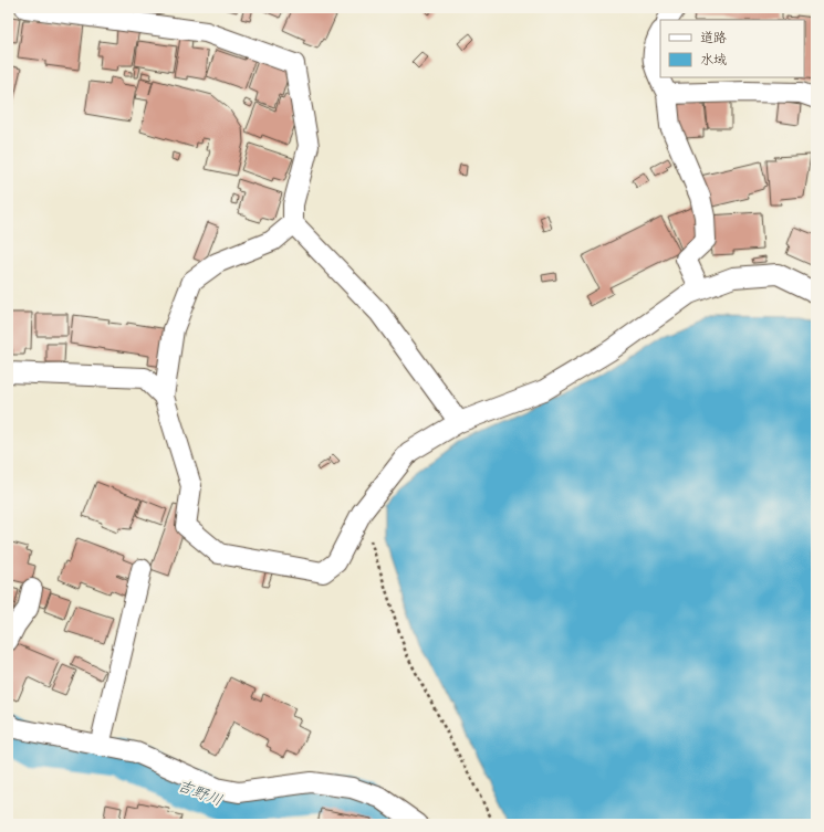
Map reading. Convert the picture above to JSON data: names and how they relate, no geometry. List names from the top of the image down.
{
  "water": ["吉野川"],
  "legend": ["道路", "水域"]
}
